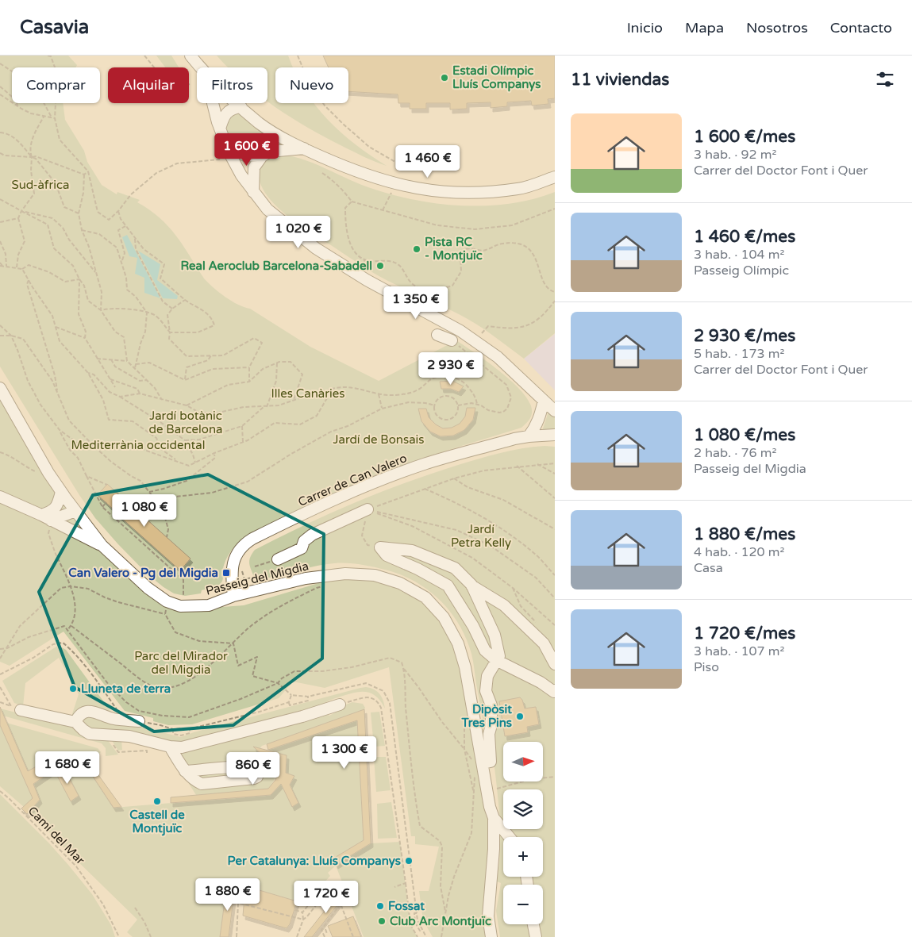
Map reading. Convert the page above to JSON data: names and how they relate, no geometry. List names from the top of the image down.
{
  "streets": {
    "street": ["Carrer de Can Valero", "Passeig del Migdia"],
    "path": ["Camí del Mar"]
  },
  "crossings": [
    ["Carrer de Can Valero", "Passeig del Migdia"]
  ],
  "parks": [
    "Sud-àfrica",
    "Illes Canàries",
    "Jardí botànic de Barcelona",
    "Jardí de Bonsais",
    "Mediterrània occidental",
    "Jardí Petra Kelly",
    "Parc del Mirador del Migdia"
  ],
  "places": {
    "other": [
      "Estadi Olímpic Lluís Companys",
      "Pista RC - Montjuïc",
      "Real Aeroclub Barcelona-Sabadell",
      "Lluneta de terra",
      "Dipòsit Tres Pins",
      "Castell de Montjuïc",
      "Per Catalunya: Lluís Companys",
      "Fossat",
      "Club Arc Montjuïc"
    ],
    "transit": ["Can Valero - Pg del Migdia"]
  },
  "north": "right",
  "page": {
    "header": "Casavia",
    "nav": [
      "Inicio",
      "Mapa",
      "Nosotros",
      "Contacto"
    ],
    "heading": "11 viviendas",
    "chip": [
      "Comprar",
      "Alquilar",
      "Filtros",
      "Nuevo"
    ],
    "list": [
      {
        "name": "1 600 €/mes",
        "note": "3 hab. · 92 m² · Carrer del Doctor Font i Quer"
      },
      {
        "name": "1 460 €/mes",
        "note": "3 hab. · 104 m² · Passeig Olímpic"
      },
      {
        "name": "2 930 €/mes",
        "note": "5 hab. · 173 m² · Carrer del Doctor Font i Quer"
      },
      {
        "name": "1 080 €/mes",
        "note": "2 hab. · 76 m² · Passeig del Migdia"
      },
      {
        "name": "1 880 €/mes",
        "note": "4 hab. · 120 m² · Casa"
      },
      {
        "name": "1 720 €/mes",
        "note": "3 hab. · 107 m² · Piso"
      }
    ],
    "price": [
      "1 600 €",
      "1 460 €",
      "1 020 €",
      "1 350 €",
      "2 930 €",
      "1 080 €",
      "1 300 €",
      "1 680 €",
      "860 €",
      "1 880 €",
      "1 720 €"
    ],
    "map_buttons": ["+", "−"]
  }
}
